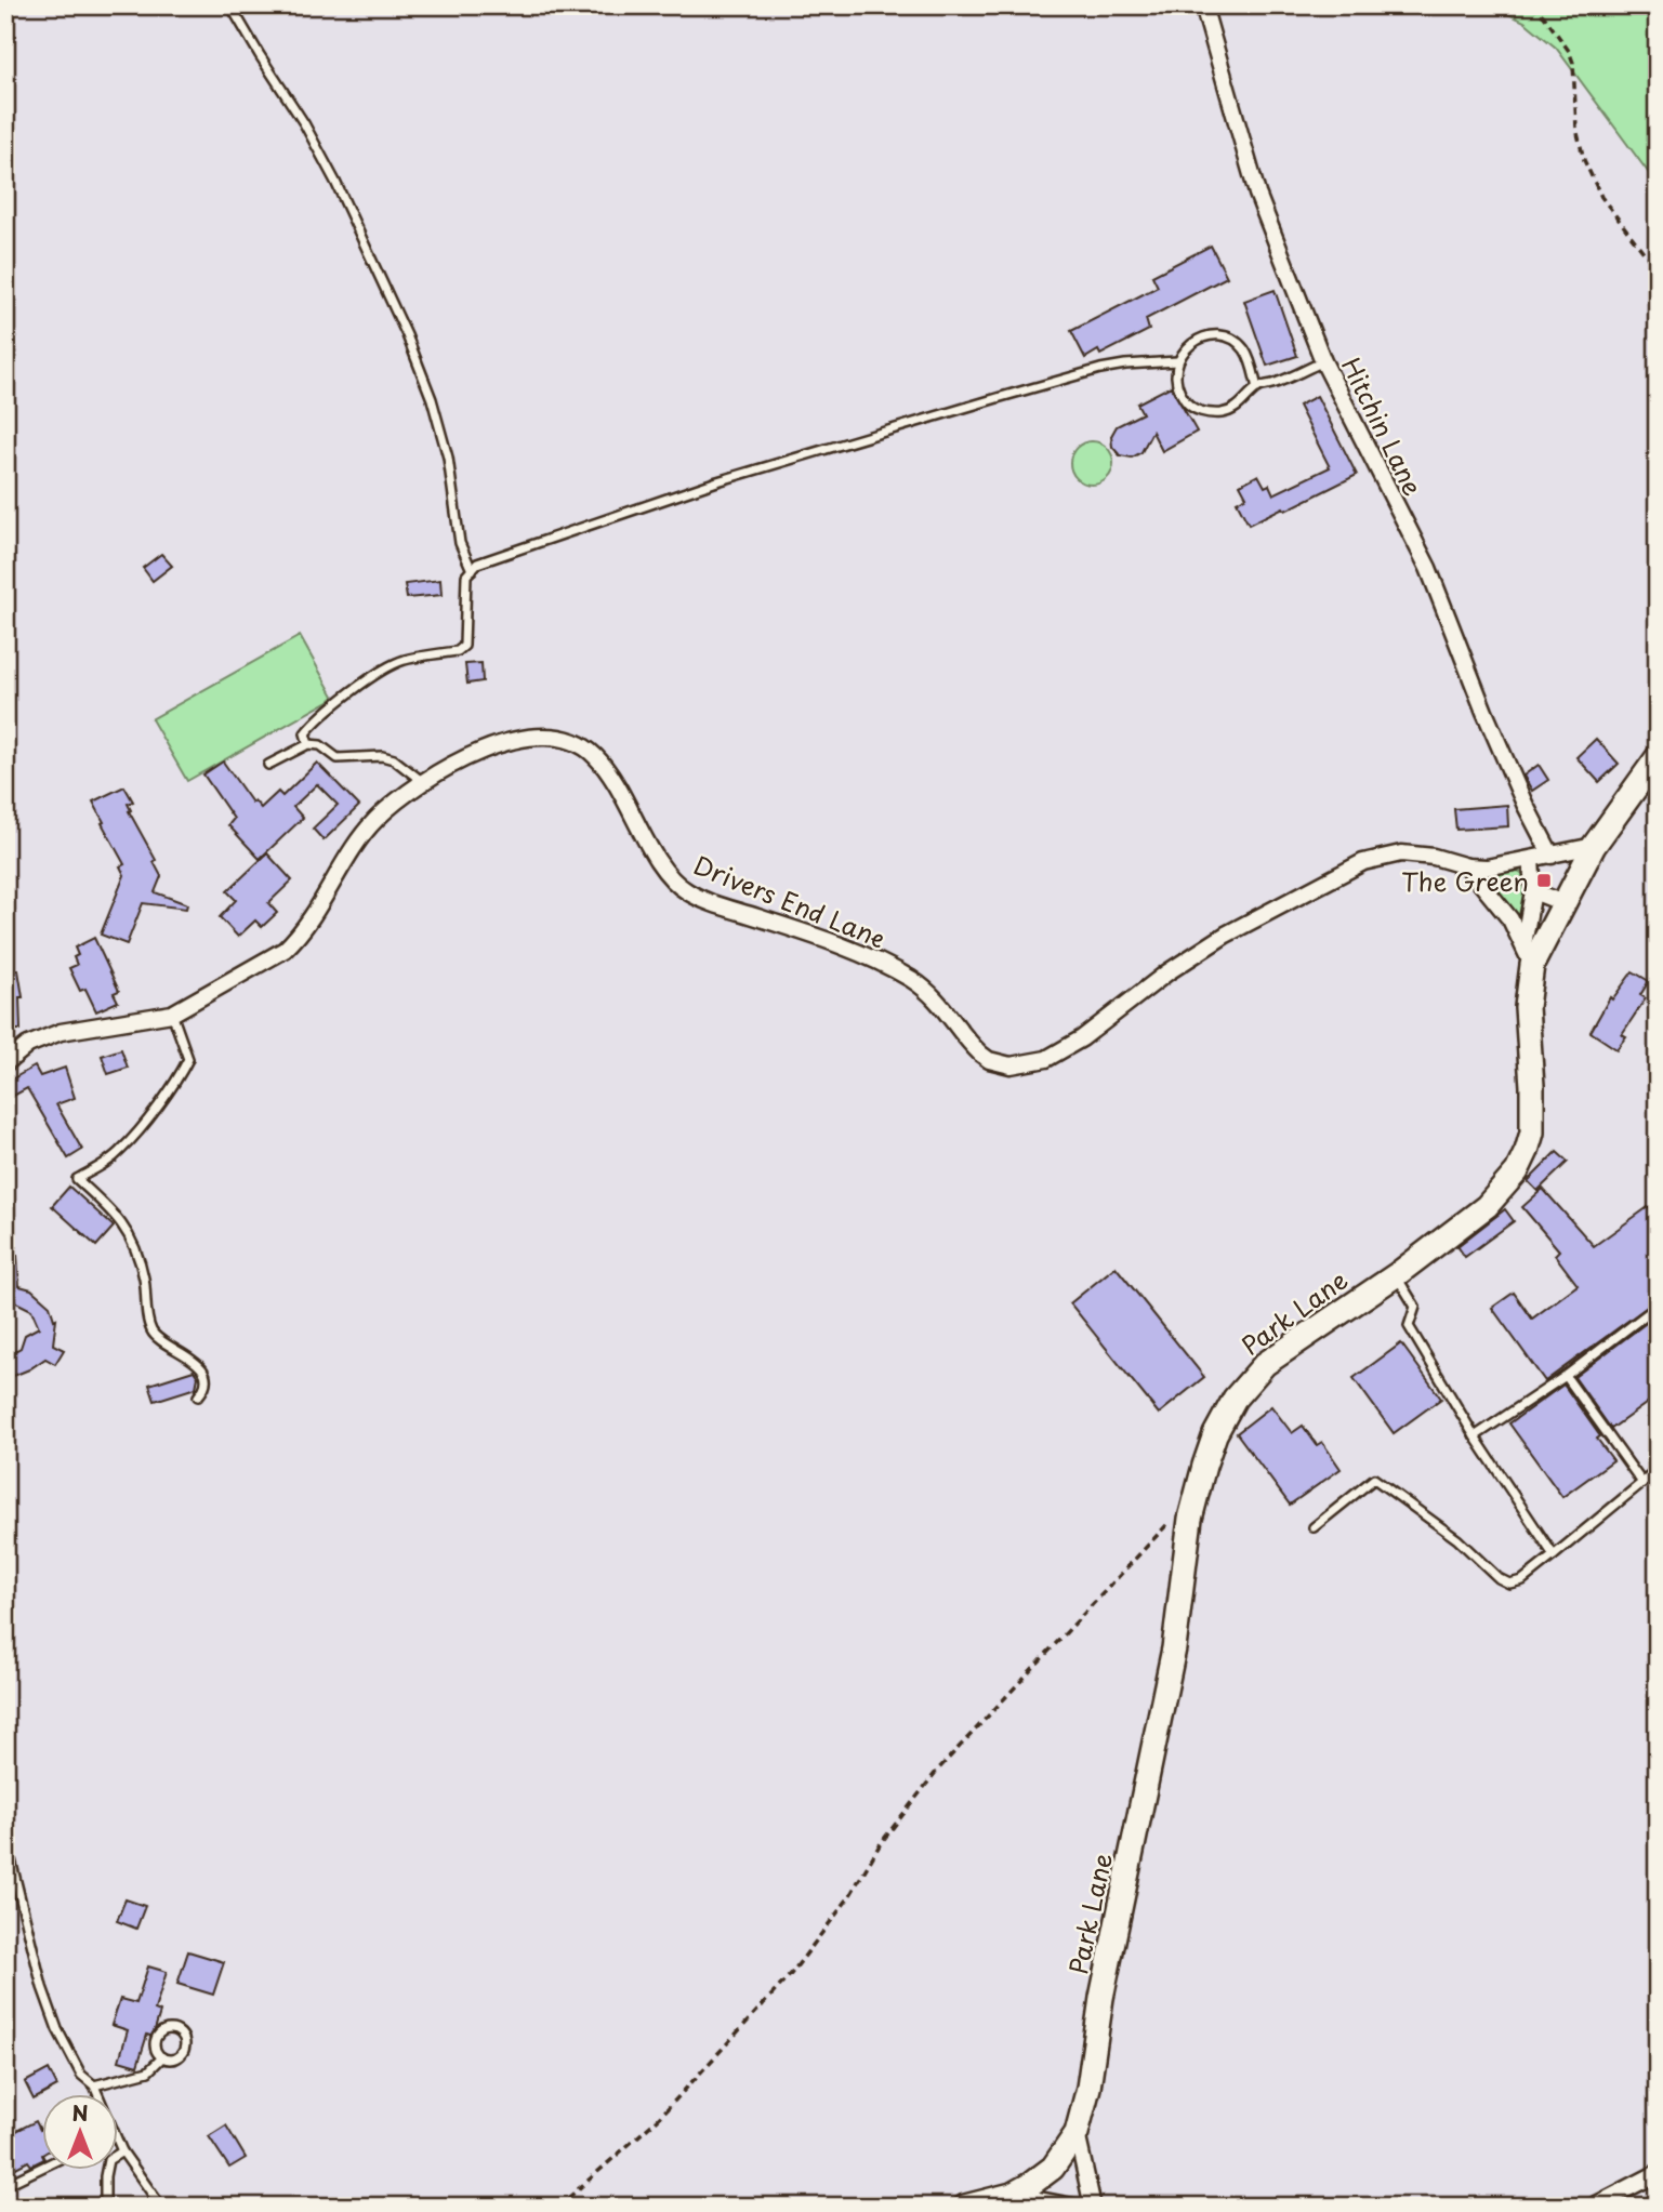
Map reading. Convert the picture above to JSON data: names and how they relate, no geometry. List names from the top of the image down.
{
  "streets": {
    "street": ["Hitchin Lane", "Drivers End Lane", "Park Lane"]
  },
  "places": {
    "transit": ["The Green"]
  },
  "north": "top"
}
